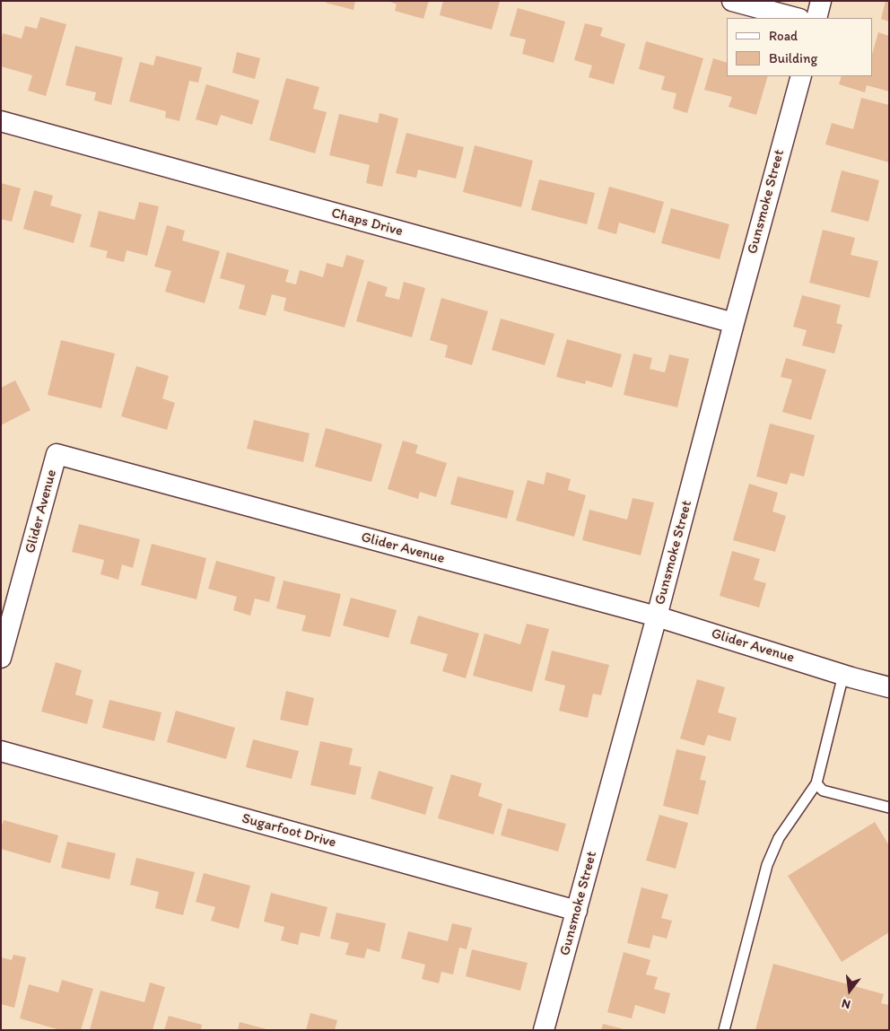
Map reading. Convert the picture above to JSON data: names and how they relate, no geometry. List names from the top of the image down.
{
  "streets": {
    "street": [
      "Gunsmoke Street",
      "Chaps Drive",
      "Glider Avenue",
      "Sugarfoot Drive"
    ]
  },
  "crossings": [
    ["Gunsmoke Street", "Chaps Drive"],
    ["Gunsmoke Street", "Glider Avenue"],
    ["Gunsmoke Street", "Sugarfoot Drive"]
  ],
  "legend": ["Road", "Building"],
  "north": "bottom"
}
